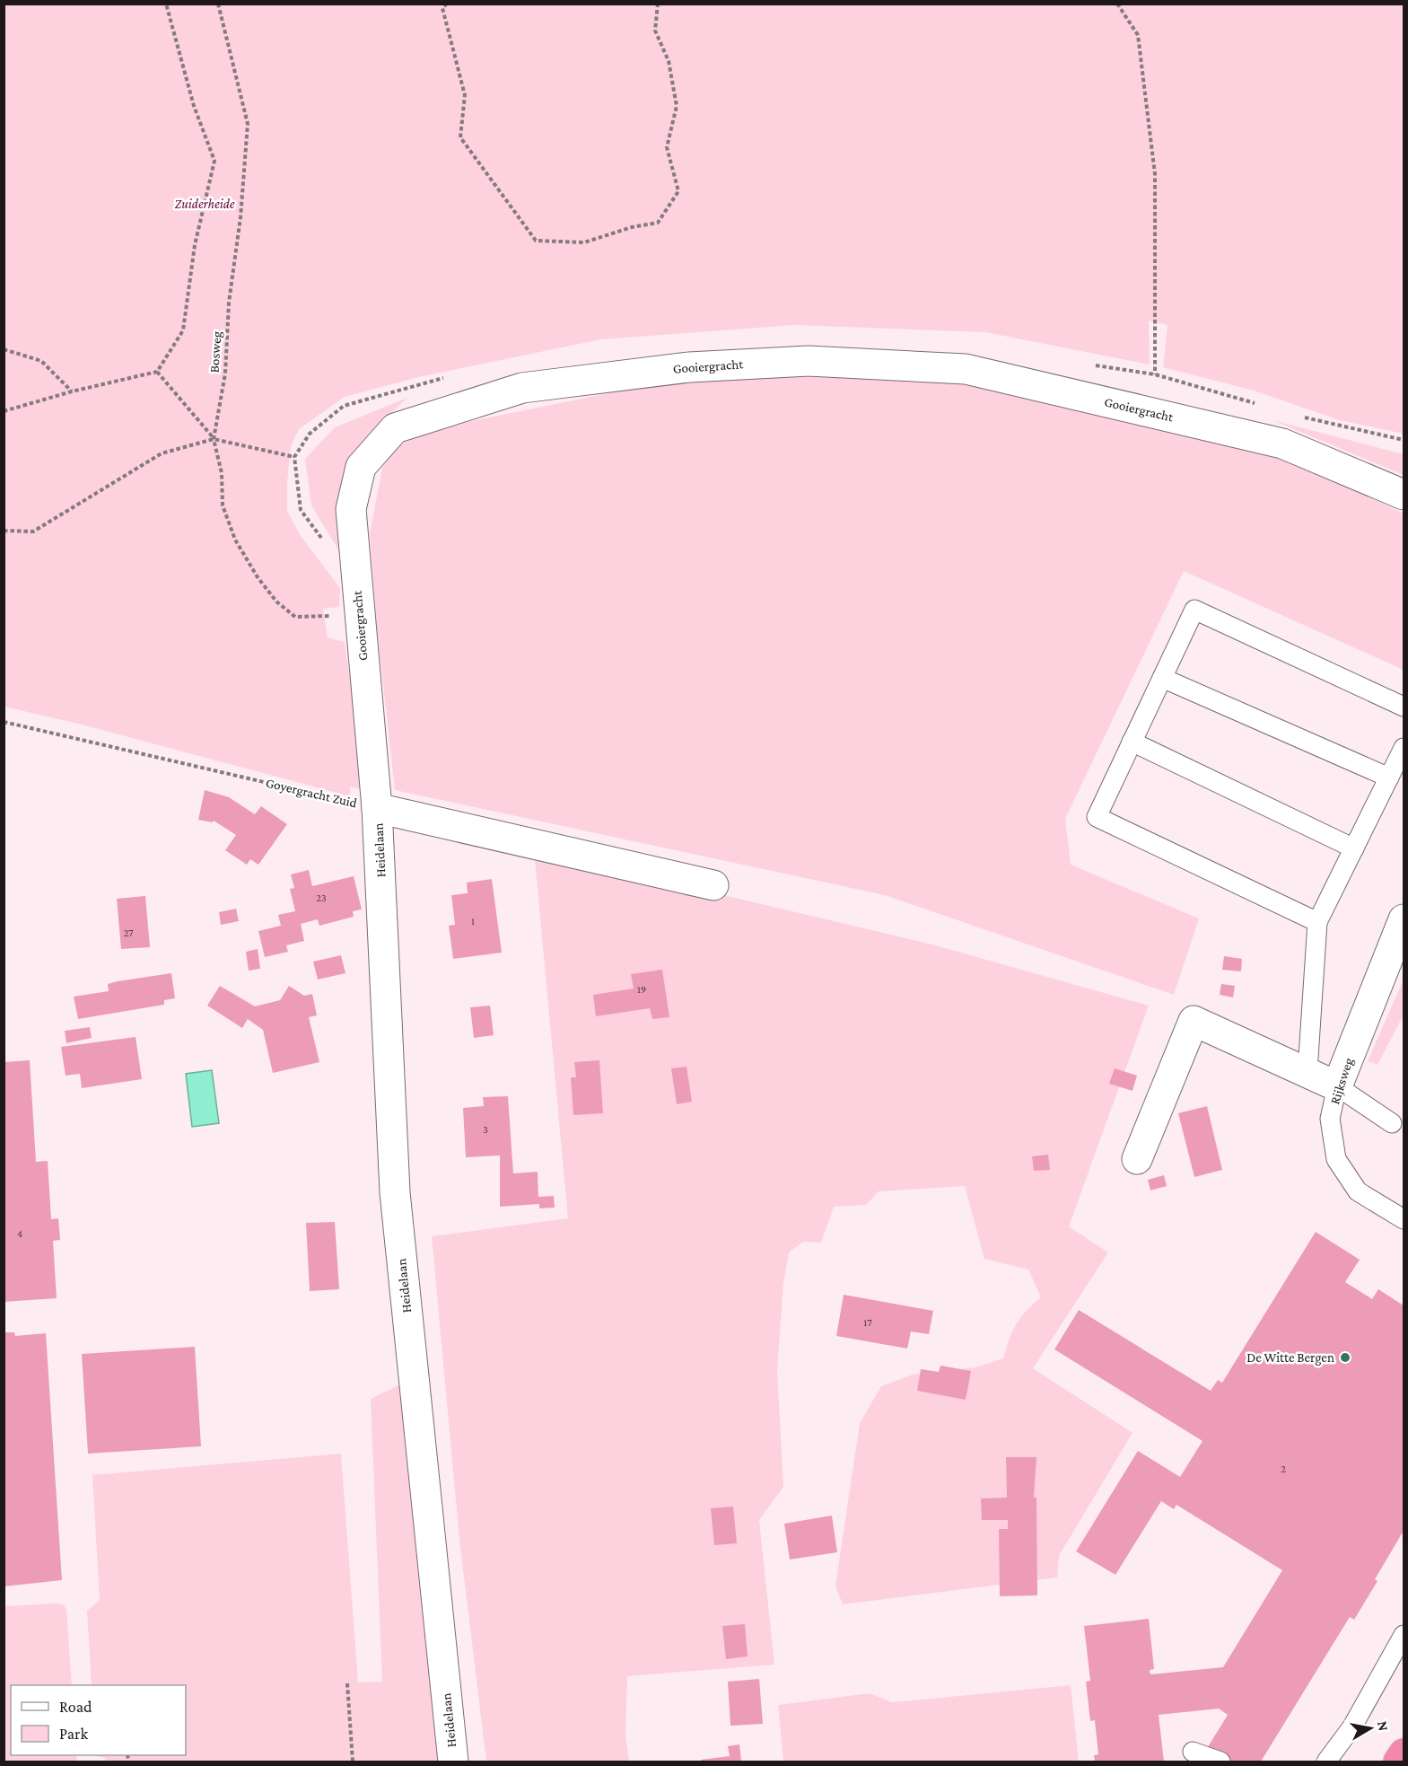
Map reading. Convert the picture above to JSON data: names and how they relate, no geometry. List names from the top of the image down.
{
  "streets": {
    "street": ["Gooiergracht", "Heidelaan", "Rijksweg"],
    "path": ["Bosweg", "Goyergracht Zuid"]
  },
  "crossings": [
    ["Bosweg", "Gooiergracht"],
    ["Gooiergracht", "Goyergracht Zuid"],
    ["Gooiergracht", "Heidelaan"],
    ["Goyergracht Zuid", "Heidelaan"]
  ],
  "parks": ["Zuiderheide"],
  "places": ["De Witte Bergen"],
  "house_numbers": [
    "23",
    "1",
    "27",
    "19",
    "3",
    "4",
    "17",
    "2"
  ],
  "legend": ["Road", "Park"],
  "north": "right"
}
